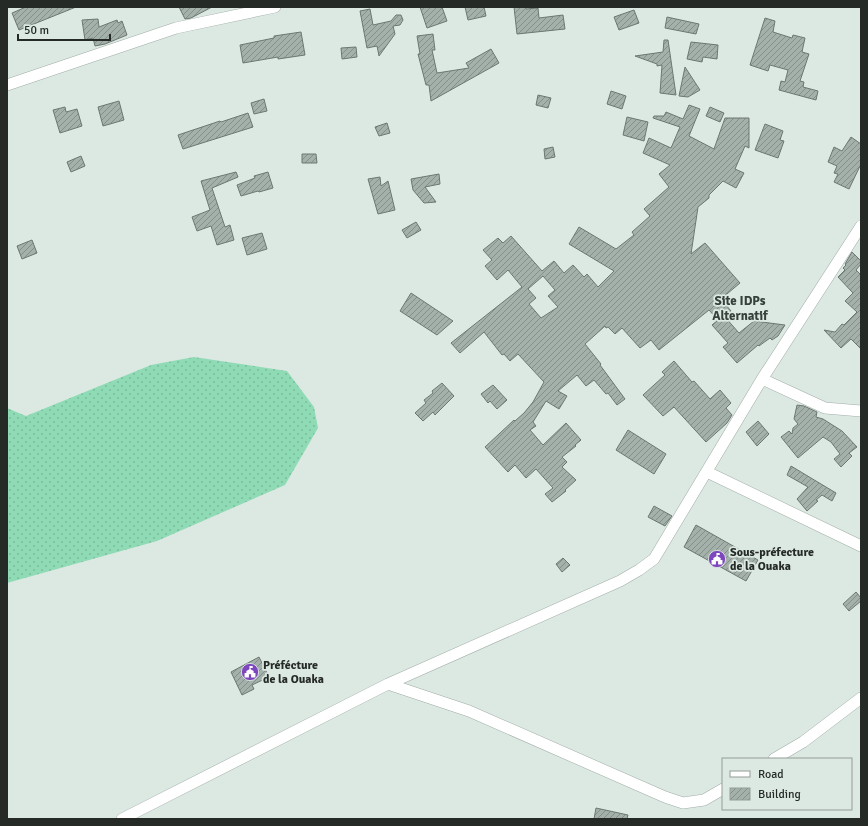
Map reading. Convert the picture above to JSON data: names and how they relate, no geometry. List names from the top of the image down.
{
  "districts": ["Site IDPs Alternatif"],
  "places": {
    "public building": ["Sous-préfecture de la Ouaka", "Préfécture de la Ouaka"]
  },
  "legend": ["Road", "Building"],
  "scale_bar": "50 m"
}
